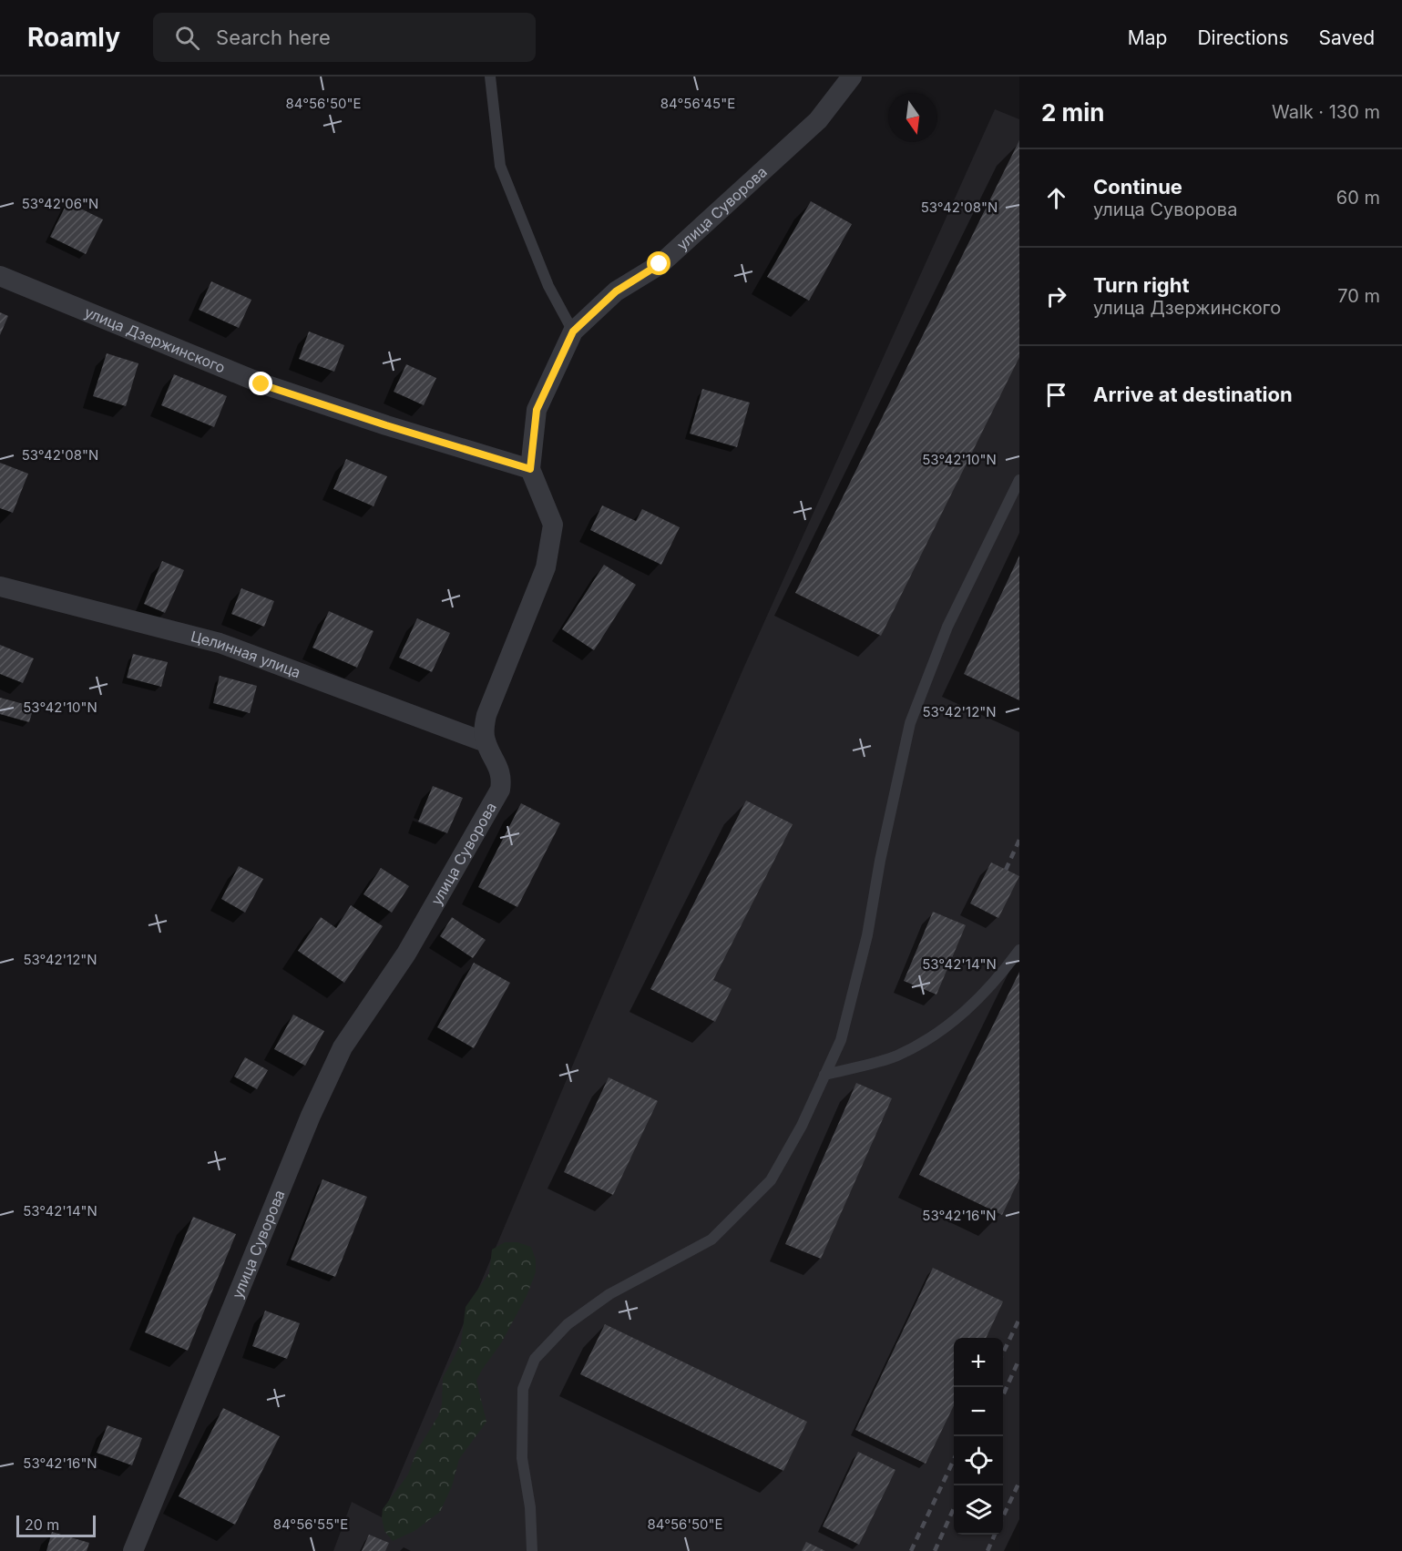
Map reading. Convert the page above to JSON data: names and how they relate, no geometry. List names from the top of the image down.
{
  "streets": {
    "street": ["улица Суворова", "улица Дзержинского", "Целинная улица"]
  },
  "crossings": [
    ["улица Суворова", "улица Дзержинского"],
    ["улица Суворова", "Целинная улица"]
  ],
  "scale_bar": "20 m",
  "north": "bottom",
  "page": {
    "header": "Roamly",
    "search": "Search here",
    "nav": ["Map", "Directions", "Saved"],
    "heading": ["2 min", "Walk · 130 m"],
    "list": [
      ["Continue", "улица Суворова", "60 m"],
      ["Turn right", "улица Дзержинского", "70 m"],
      "Arrive at destination"
    ],
    "map_buttons": ["+", "−"],
    "scale": "20 m"
  },
  "coordinates": [
    "84°56'45\"E",
    "84°56'50\"E",
    "53°42'06\"N",
    "53°42'08\"N",
    "53°42'10\"N",
    "53°42'12\"N",
    "53°42'14\"N",
    "53°42'16\"N",
    "84°56'55\"E"
  ]
}
